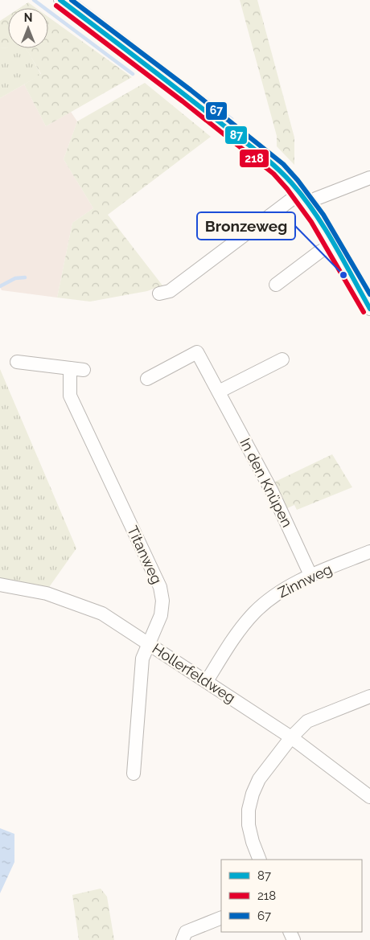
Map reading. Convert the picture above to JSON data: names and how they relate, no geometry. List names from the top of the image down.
{
  "streets": {
    "street": [
      "In den Knüpen",
      "Titanweg",
      "Zinnweg",
      "Hollerfeldweg"
    ]
  },
  "crossings": [
    ["In den Knüpen", "Zinnweg"],
    ["Titanweg", "Hollerfeldweg"],
    ["Zinnweg", "Hollerfeldweg"]
  ],
  "places": ["Bronzeweg"],
  "lines": ["transit line 87", "transit line 67", "transit line 218"],
  "legend": ["87", "218", "67"],
  "north": "top"
}
